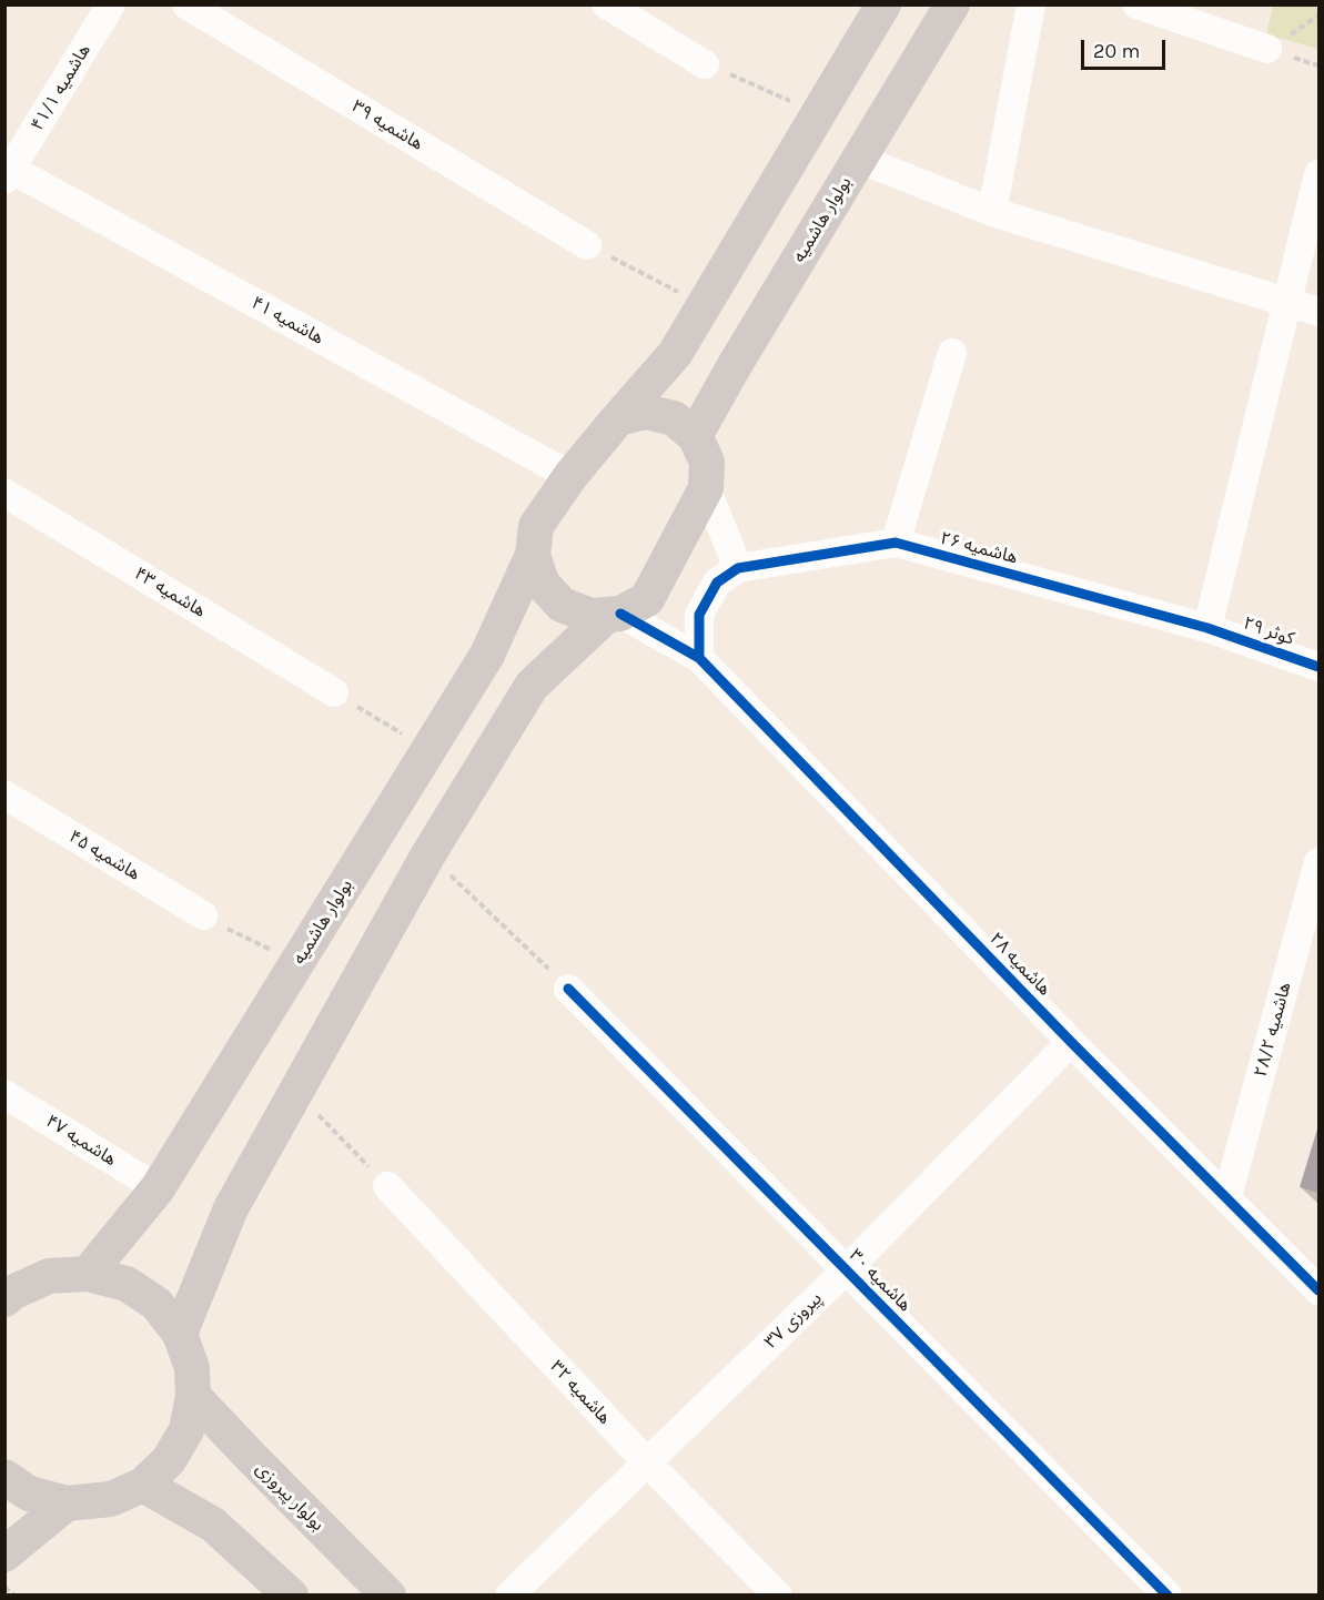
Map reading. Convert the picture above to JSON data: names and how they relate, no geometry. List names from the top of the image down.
{
  "streets": {
    "main road": ["بولوار هاشمیه", "بولوار پیروزی"],
    "street": [
      "هاشمیه ۴۱/۱",
      "هاشمیه ۳۹",
      "هاشمیه ۴۱",
      "هاشمیه ۲۶",
      "هاشمیه ۴۳",
      "کوثر ۲۹",
      "هاشمیه ۴۵",
      "هاشمیه ۲۸",
      "هاشمیه ۲۸/۲",
      "هاشمیه ۴۷",
      "هاشمیه ۳۰",
      "پیروزی ۳۷",
      "هاشمیه ۳۲"
    ]
  },
  "crossings": [
    ["هاشمیه ۴۱/۱", "هاشمیه ۴۱"],
    ["بولوار هاشمیه", "هاشمیه ۴۱"],
    ["بولوار هاشمیه", "هاشمیه ۲۸"],
    ["بولوار هاشمیه", "هاشمیه ۴۷"],
    ["هاشمیه ۴۱", "هاشمیه ۲۸"],
    ["هاشمیه ۲۶", "کوثر ۲۹"],
    ["هاشمیه ۲۸", "هاشمیه ۲۸/۲"],
    ["هاشمیه ۲۸", "پیروزی ۳۷"],
    ["هاشمیه ۳۰", "پیروزی ۳۷"],
    ["پیروزی ۳۷", "هاشمیه ۳۲"]
  ],
  "scale_bar": "20 m"
}
